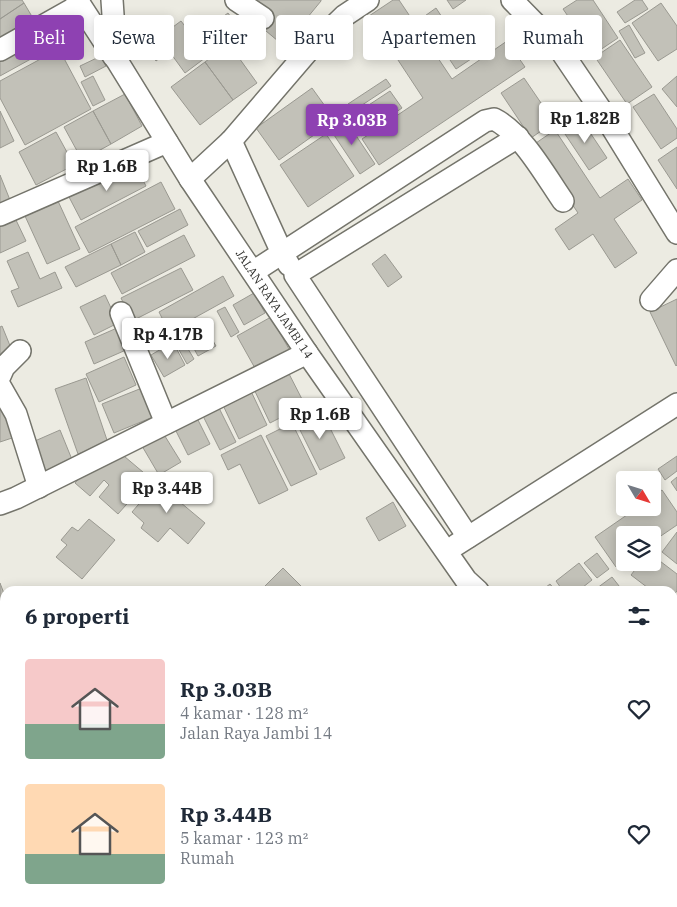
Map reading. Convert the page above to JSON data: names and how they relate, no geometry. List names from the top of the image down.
{
  "streets": {
    "street": ["JALAN RAYA JAMBI 14"]
  },
  "north": "bottom right",
  "page": {
    "chip": [
      "Beli",
      "Sewa",
      "Filter",
      "Baru",
      "Apartemen",
      "Rumah"
    ],
    "price": [
      "Rp 1.82B",
      "Rp 3.03B",
      "Rp 1.6B",
      "Rp 4.17B",
      "Rp 1.6B",
      "Rp 3.44B"
    ],
    "heading": "6 properti",
    "list": [
      {
        "name": "Rp 3.03B",
        "note": "4 kamar · 128 m² · Jalan Raya Jambi 14"
      },
      {
        "name": "Rp 3.44B",
        "note": "5 kamar · 123 m² · Rumah"
      }
    ]
  }
}
